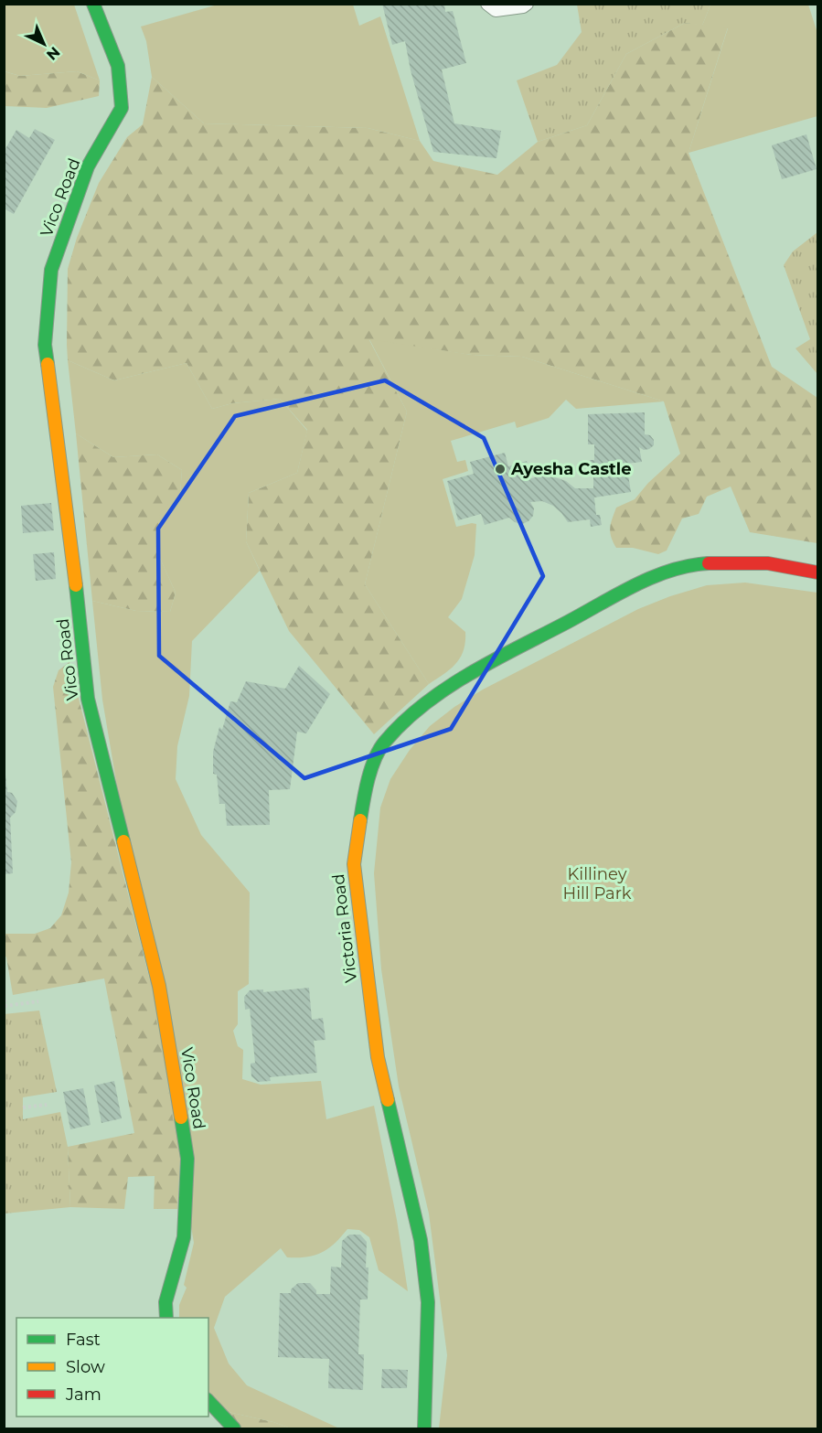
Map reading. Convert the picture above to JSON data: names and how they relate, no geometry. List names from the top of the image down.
{
  "streets": {
    "main road": ["Vico Road", "Victoria Road"]
  },
  "parks": ["Killiney Hill Park"],
  "places": ["Ayesha Castle"],
  "legend": ["Fast", "Slow", "Jam"],
  "north": "bottom right"
}
